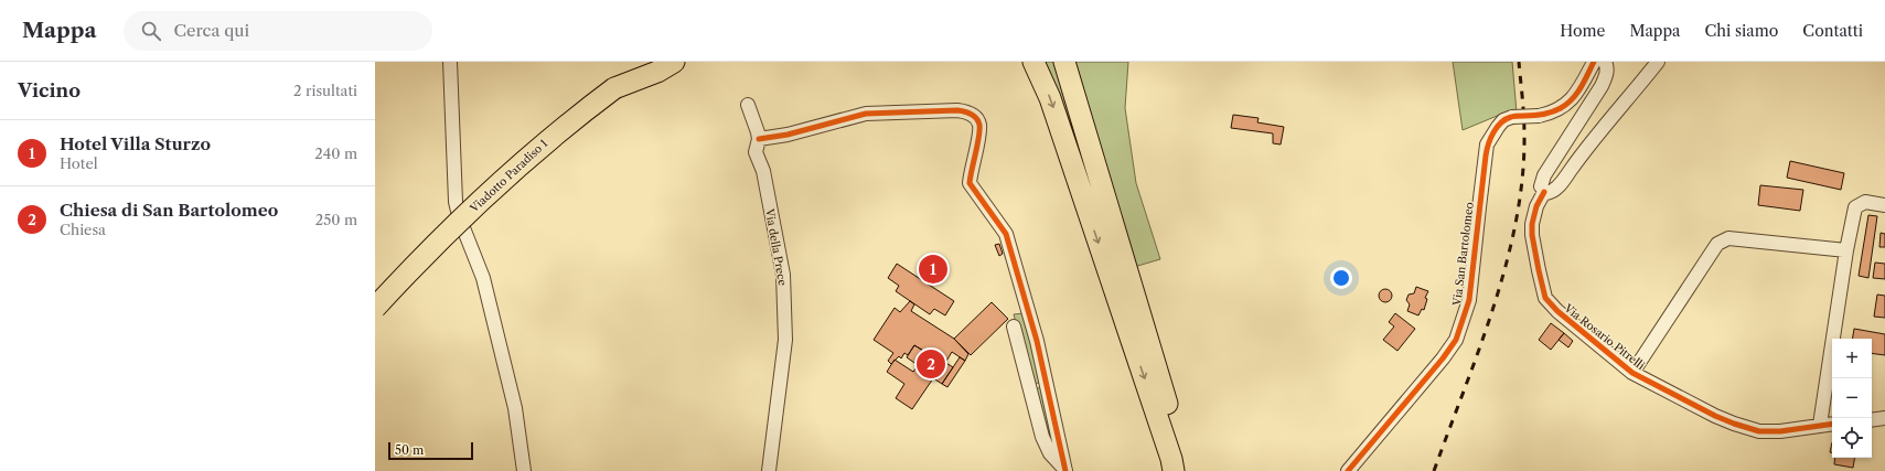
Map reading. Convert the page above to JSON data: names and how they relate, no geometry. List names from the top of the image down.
{
  "streets": {
    "main road": ["Viadotto Paradiso 1"],
    "street": ["Via della Prece", "Via San Bartolomeo", "Via Rosario Pitrelli"]
  },
  "scale_bar": "50 m",
  "page": {
    "header": "Mappa",
    "search": "Cerca qui",
    "nav": [
      "Home",
      "Mappa",
      "Chi siamo",
      "Contatti"
    ],
    "heading": ["Vicino", "2 risultati"],
    "list": [
      {
        "mark": "1",
        "name": "Hotel Villa Sturzo",
        "note": "Hotel",
        "value": "240 m"
      },
      {
        "mark": "2",
        "name": "Chiesa di San Bartolomeo",
        "note": "Chiesa",
        "value": "250 m"
      }
    ],
    "pins": ["1", "2"],
    "map_buttons": ["+", "−"],
    "scale": "50 m"
  }
}
